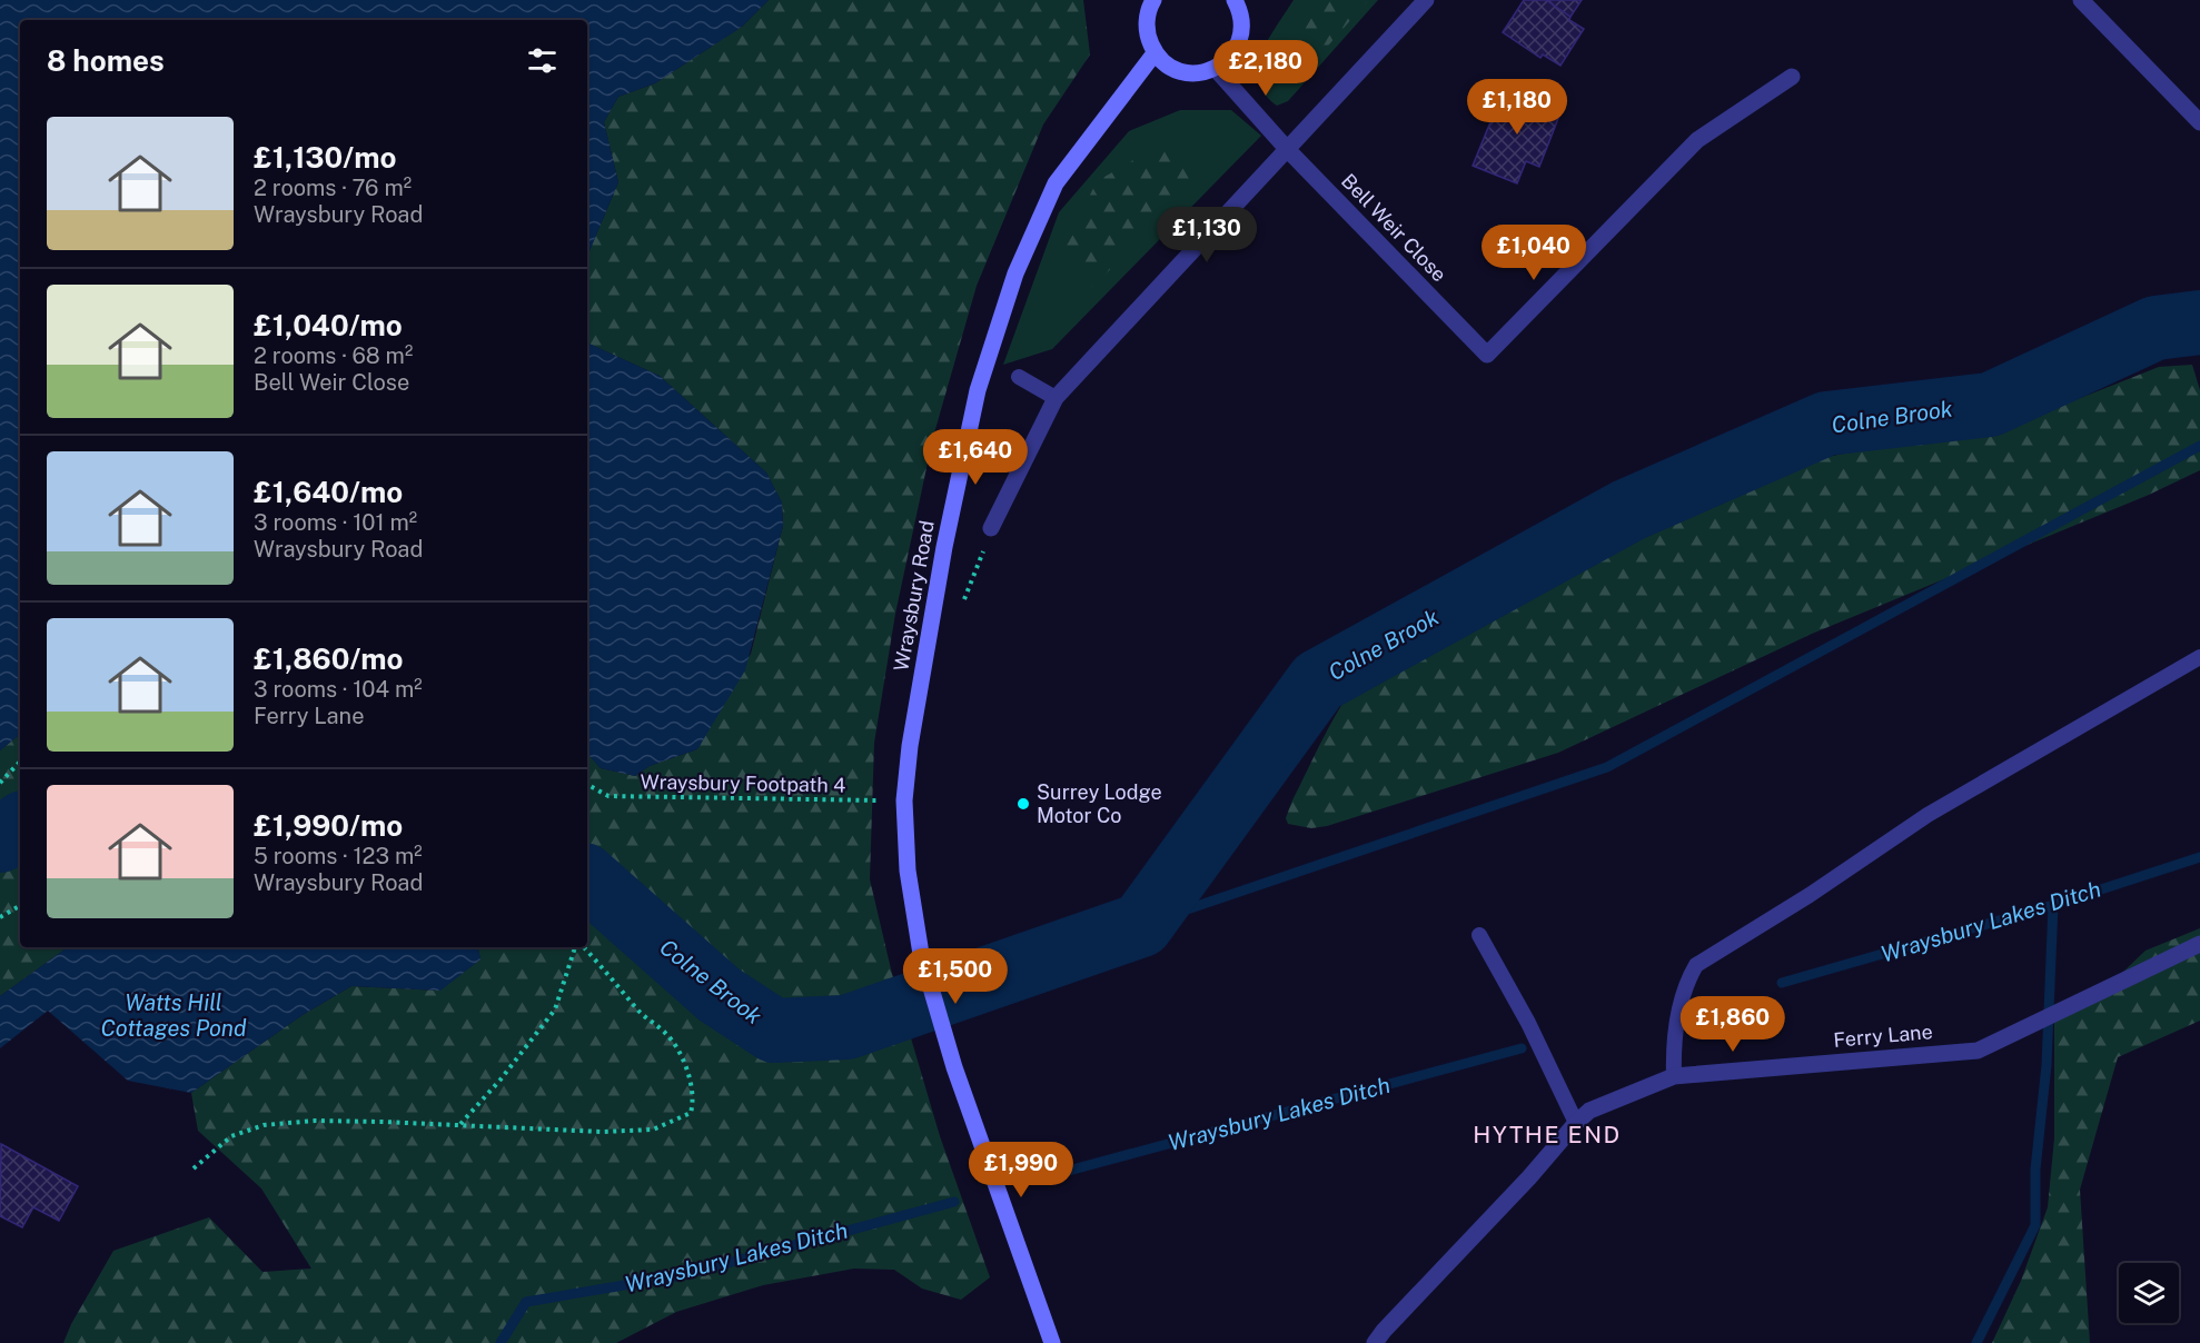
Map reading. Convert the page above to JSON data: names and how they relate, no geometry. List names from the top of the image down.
{
  "streets": {
    "main road": ["Wraysbury Road"],
    "street": ["Bell Weir Close", "Ferry Lane"],
    "path": ["Wraysbury Footpath 4"]
  },
  "crossings": [
    ["Wraysbury Road", "Wraysbury Footpath 4"]
  ],
  "districts": ["HYTHE END"],
  "water": ["Colne Brook", "Wraysbury Lakes Ditch", "Watts Hill Cottages Pond"],
  "places": ["Surrey Lodge Motor Co"],
  "page": {
    "heading": "8 homes",
    "price": [
      "£2,180",
      "£1,180",
      "£1,130",
      "£1,040",
      "£1,640",
      "£1,500",
      "£1,860",
      "£1,990"
    ],
    "list": [
      {
        "name": "£1,130/mo",
        "note": "2 rooms · 76 m² · Wraysbury Road"
      },
      {
        "name": "£1,040/mo",
        "note": "2 rooms · 68 m² · Bell Weir Close"
      },
      {
        "name": "£1,640/mo",
        "note": "3 rooms · 101 m² · Wraysbury Road"
      },
      {
        "name": "£1,860/mo",
        "note": "3 rooms · 104 m² · Ferry Lane"
      },
      {
        "name": "£1,990/mo",
        "note": "5 rooms · 123 m² · Wraysbury Road"
      }
    ]
  }
}
